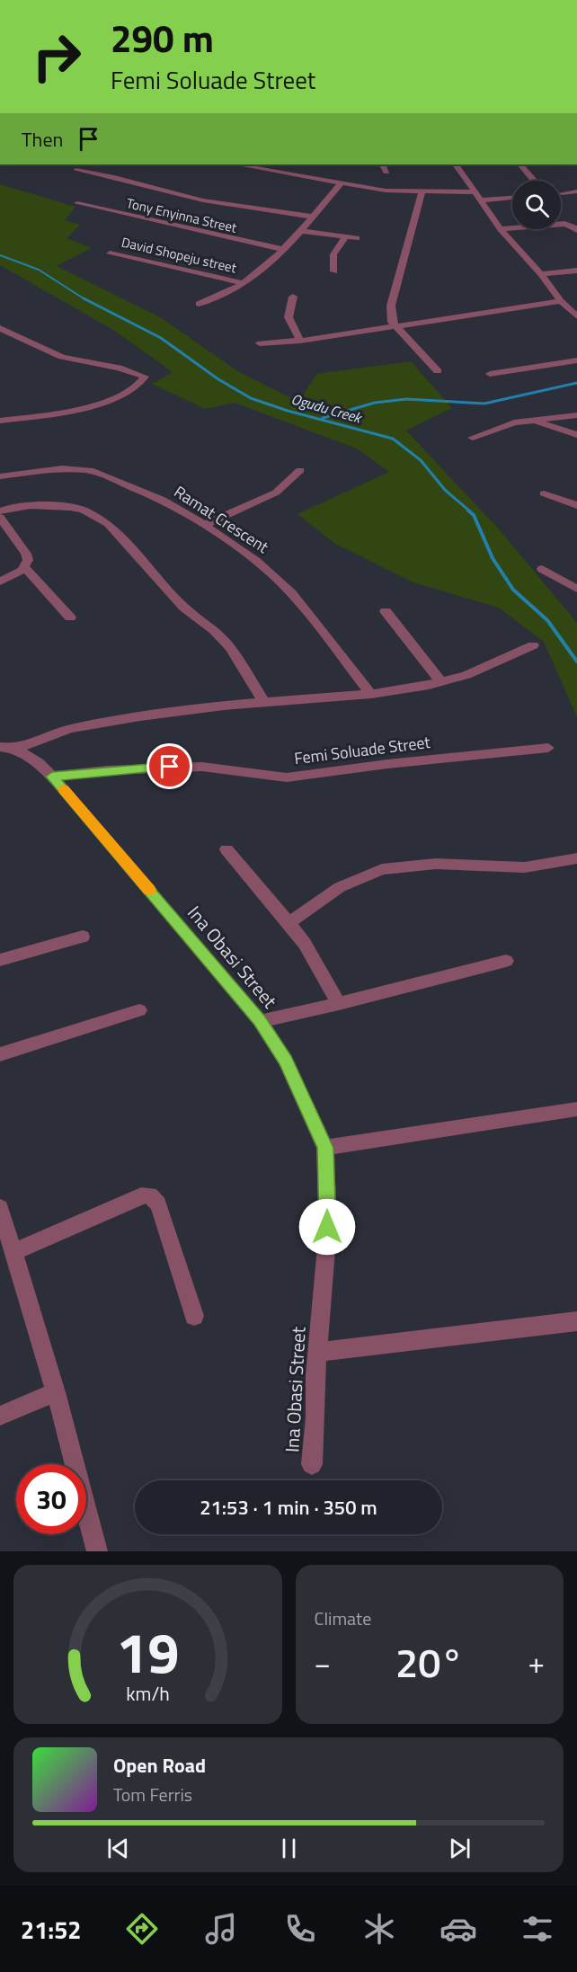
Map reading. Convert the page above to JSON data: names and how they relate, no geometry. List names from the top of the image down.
{
  "streets": {
    "street": [
      "Tony Enyinna Street",
      "David Shopeju street",
      "Ramat Crescent",
      "Femi Soluade Street",
      "Ina Obasi Street"
    ]
  },
  "crossings": [
    ["Femi Soluade Street", "Ina Obasi Street"]
  ],
  "water": ["Ogudu Creek"],
  "page": {
    "turn": ["290 m", "Femi Soluade Street"],
    "then": "Then",
    "limit": "30",
    "trip": "21:53 · 1 min · 350 m",
    "tile": "Climate",
    "heat": ["−", "20°", "+"],
    "song": ["Open Road", "Tom Ferris"],
    "tabs": "21:52",
    "gauge": ["19", "km/h"]
  }
}
